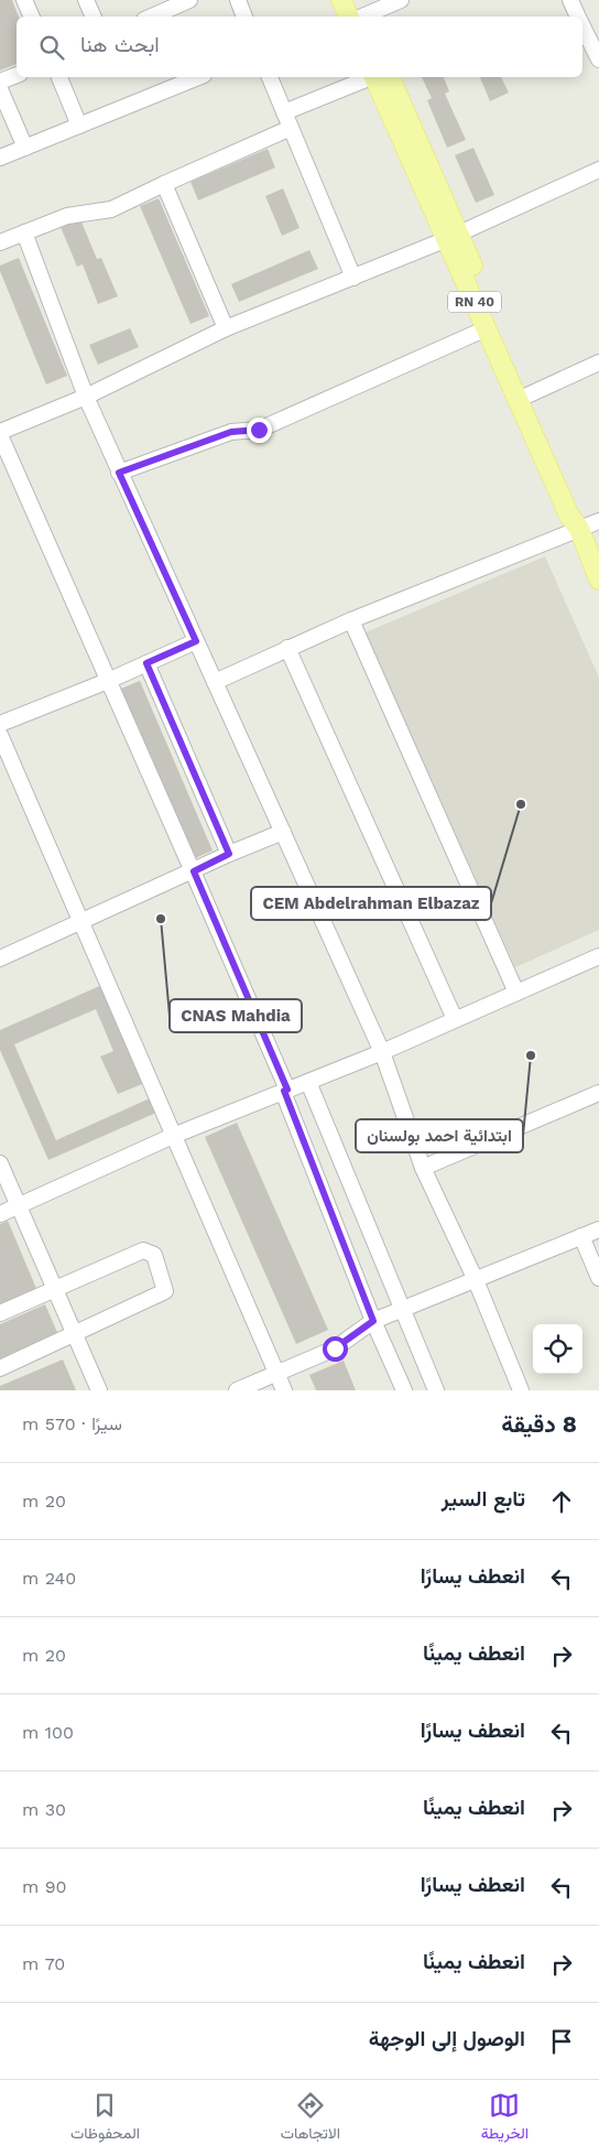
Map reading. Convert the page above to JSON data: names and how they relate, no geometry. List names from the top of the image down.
{
  "streets": {
    "main road": ["RN 40"]
  },
  "places": ["CEM Abdelrahman Elbazaz", "CNAS Mahdia", "ابتدائية احمد بولسنان"],
  "page": {
    "search": "ابحث هنا",
    "heading": ["8 دقيقة", "سيرًا · 570 m"],
    "list": [
      ["تابع السير", "20 m"],
      ["انعطف يسارًا", "240 m"],
      ["انعطف يمينًا", "20 m"],
      ["انعطف يسارًا", "100 m"],
      ["انعطف يمينًا", "30 m"],
      ["انعطف يسارًا", "90 m"],
      ["انعطف يمينًا", "70 m"],
      "الوصول إلى الوجهة"
    ],
    "nav": ["الخريطة", "الاتجاهات", "المحفوظات"]
  }
}
